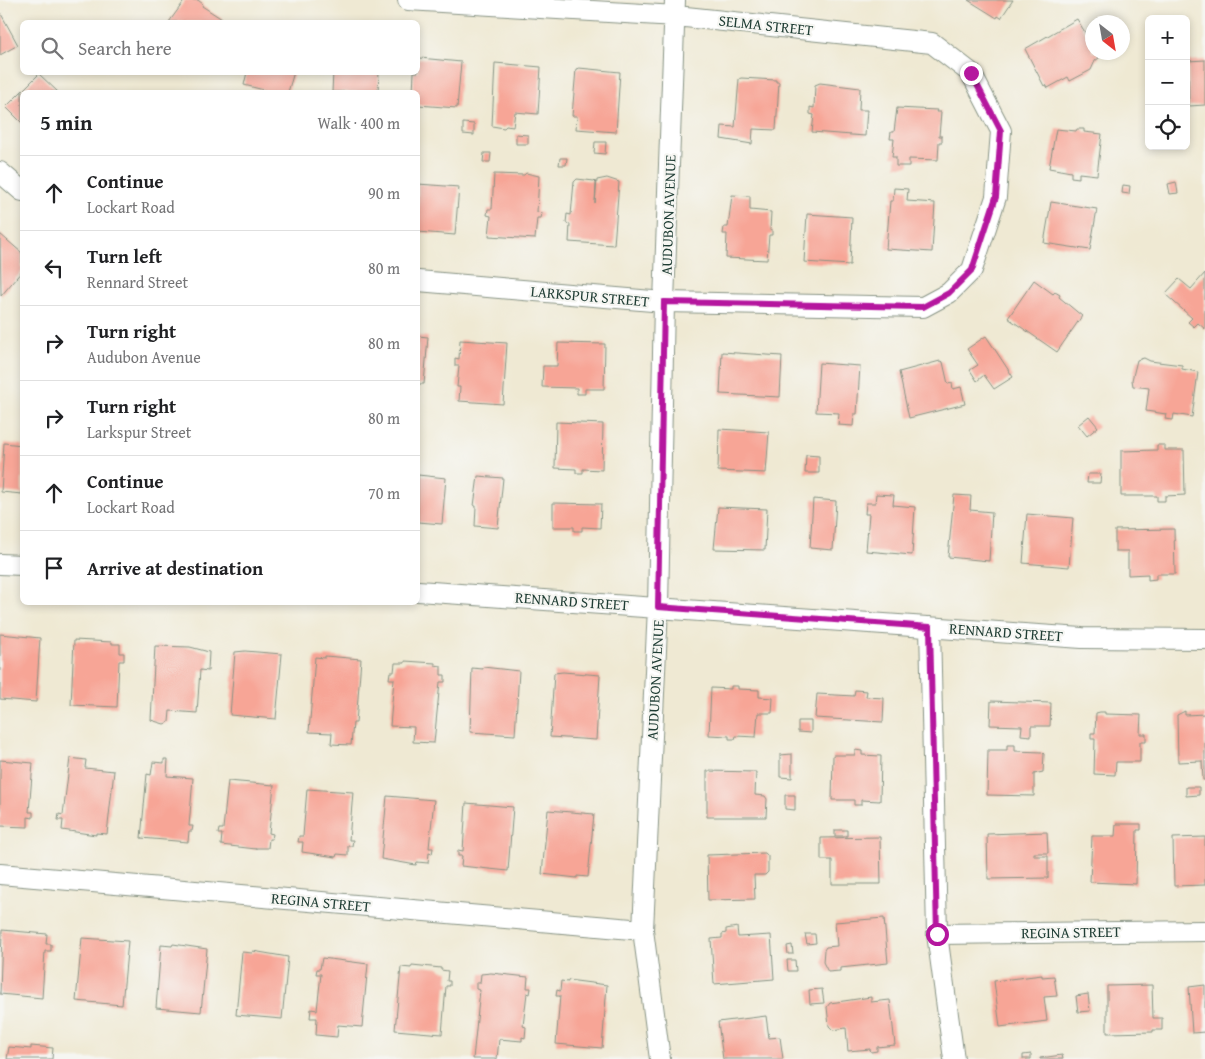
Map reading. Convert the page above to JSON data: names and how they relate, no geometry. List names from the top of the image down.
{
  "streets": {
    "street": [
      "SELMA STREET",
      "AUDUBON AVENUE",
      "LARKSPUR STREET",
      "RENNARD STREET",
      "REGINA STREET"
    ]
  },
  "crossings": [
    ["SELMA STREET", "AUDUBON AVENUE"],
    ["SELMA STREET", "LARKSPUR STREET"],
    ["AUDUBON AVENUE", "LARKSPUR STREET"],
    ["AUDUBON AVENUE", "RENNARD STREET"],
    ["AUDUBON AVENUE", "REGINA STREET"]
  ],
  "north": "bottom right",
  "page": {
    "map_buttons": ["+", "−"],
    "search": "Search here",
    "heading": ["5 min", "Walk · 400 m"],
    "list": [
      ["Continue", "Lockart Road", "90 m"],
      ["Turn left", "Rennard Street", "80 m"],
      ["Turn right", "Audubon Avenue", "80 m"],
      ["Turn right", "Larkspur Street", "80 m"],
      ["Continue", "Lockart Road", "70 m"],
      "Arrive at destination"
    ]
  }
}
